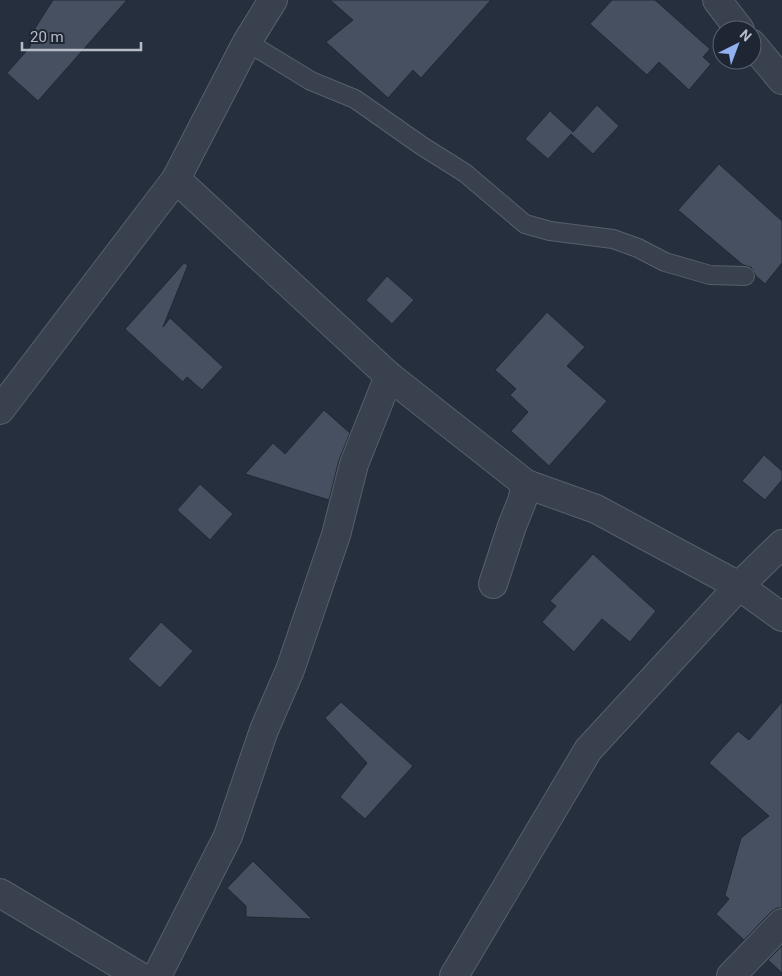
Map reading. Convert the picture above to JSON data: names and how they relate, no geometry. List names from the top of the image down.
{
  "scale_bar": "20 m",
  "north": "top right"
}
